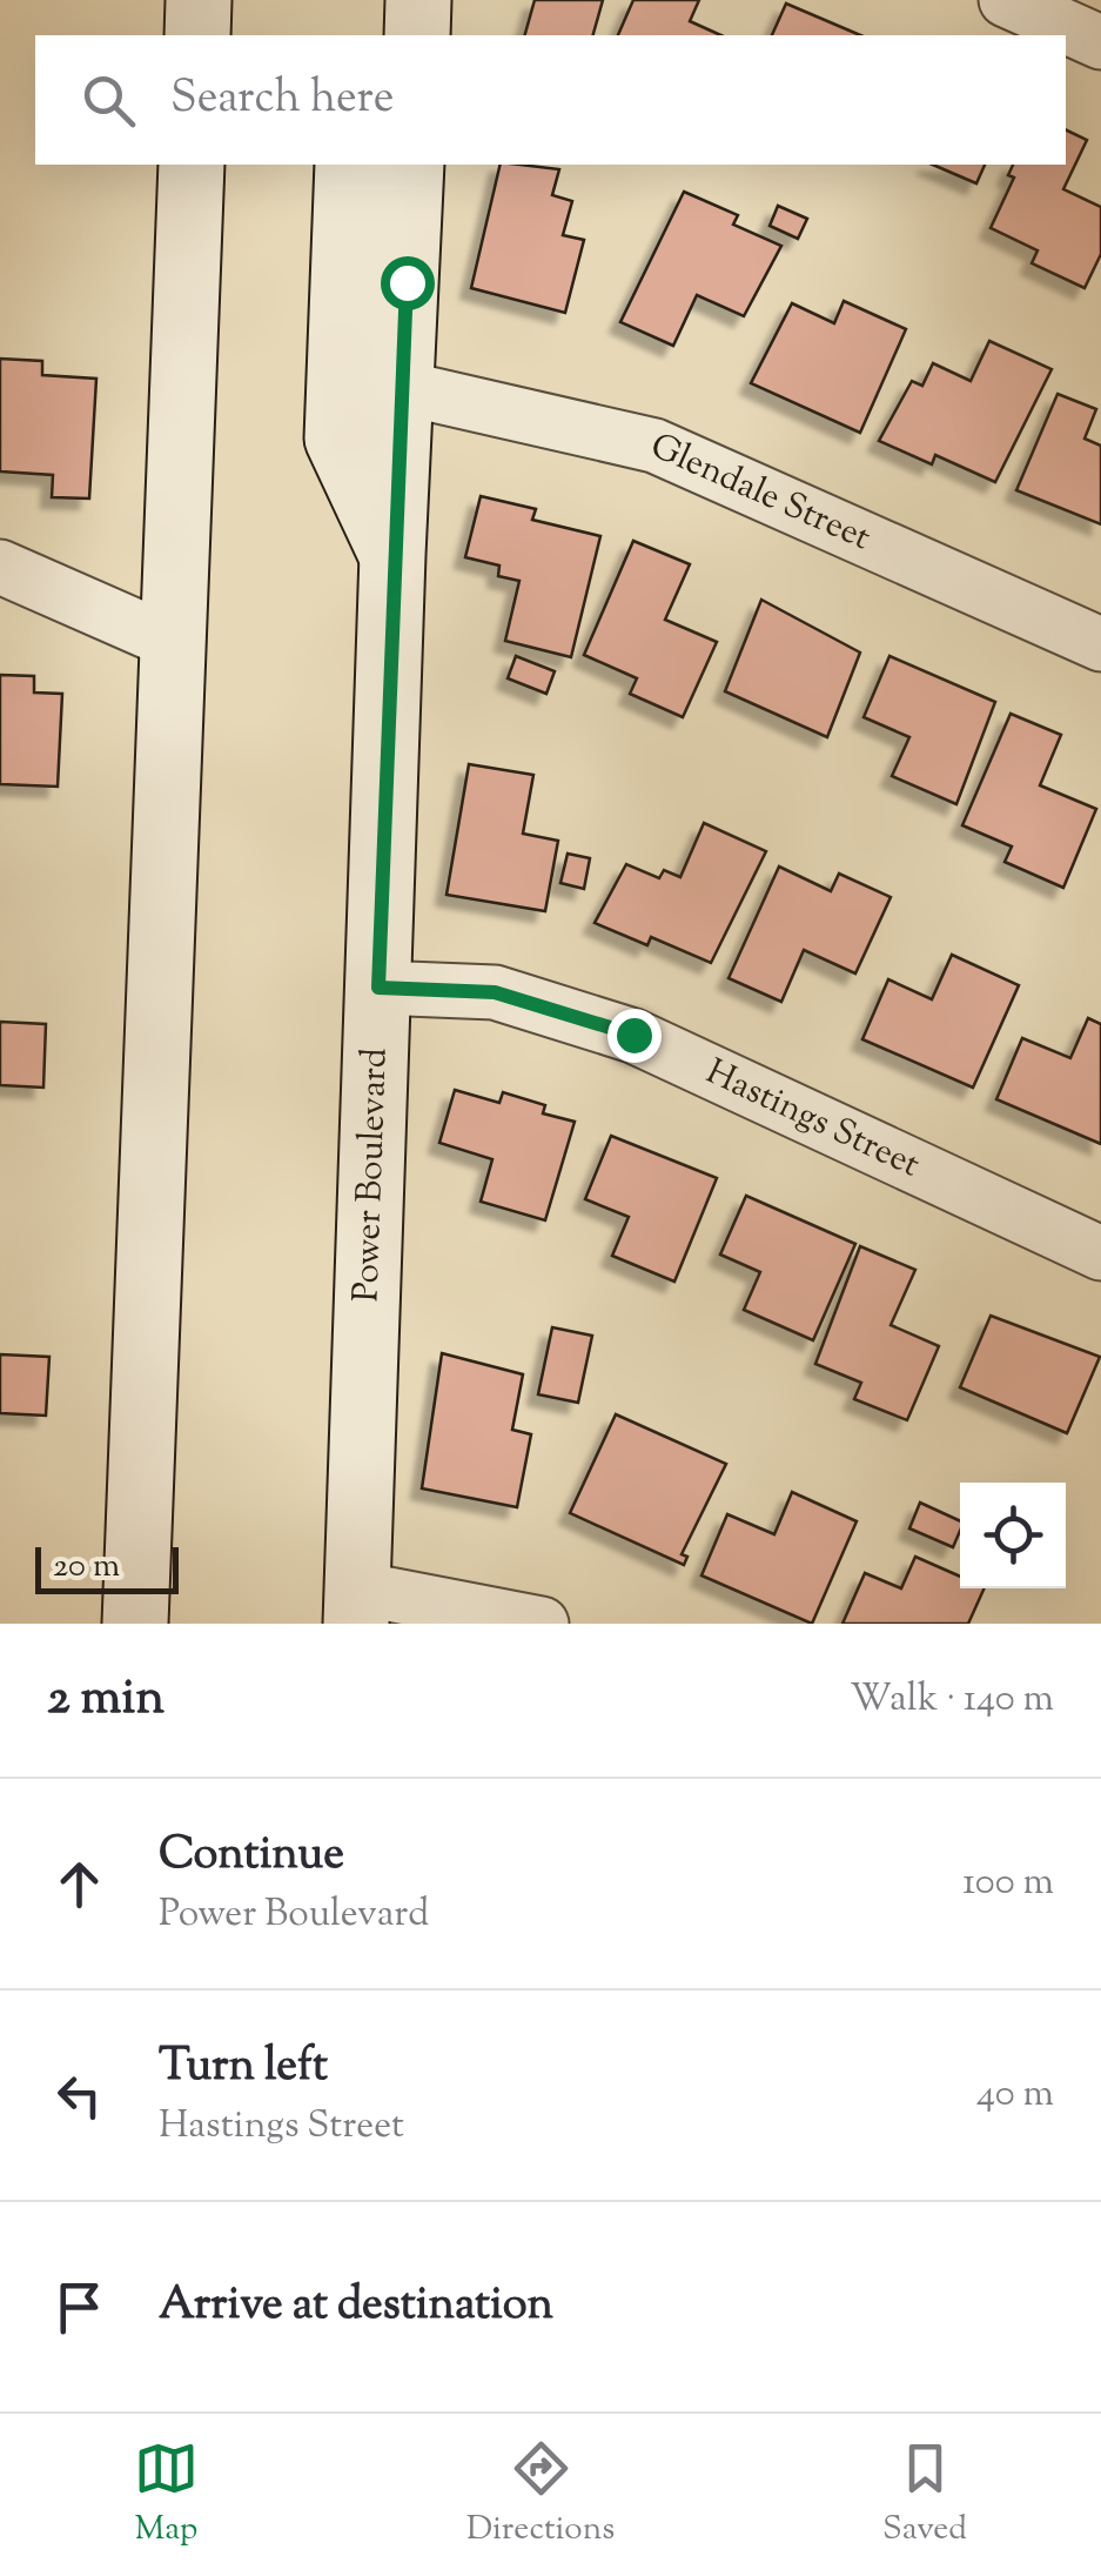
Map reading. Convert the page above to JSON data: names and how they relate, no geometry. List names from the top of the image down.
{
  "streets": {
    "main road": ["Power Boulevard"],
    "street": ["Glendale Street", "Hastings Street"]
  },
  "crossings": [
    ["Glendale Street", "Power Boulevard"],
    ["Hastings Street", "Power Boulevard"]
  ],
  "scale_bar": "20 m",
  "page": {
    "search": "Search here",
    "scale": "20 m",
    "heading": ["2 min", "Walk · 140 m"],
    "list": [
      ["Continue", "Power Boulevard", "100 m"],
      ["Turn left", "Hastings Street", "40 m"],
      "Arrive at destination"
    ],
    "nav": ["Map", "Directions", "Saved"]
  }
}
